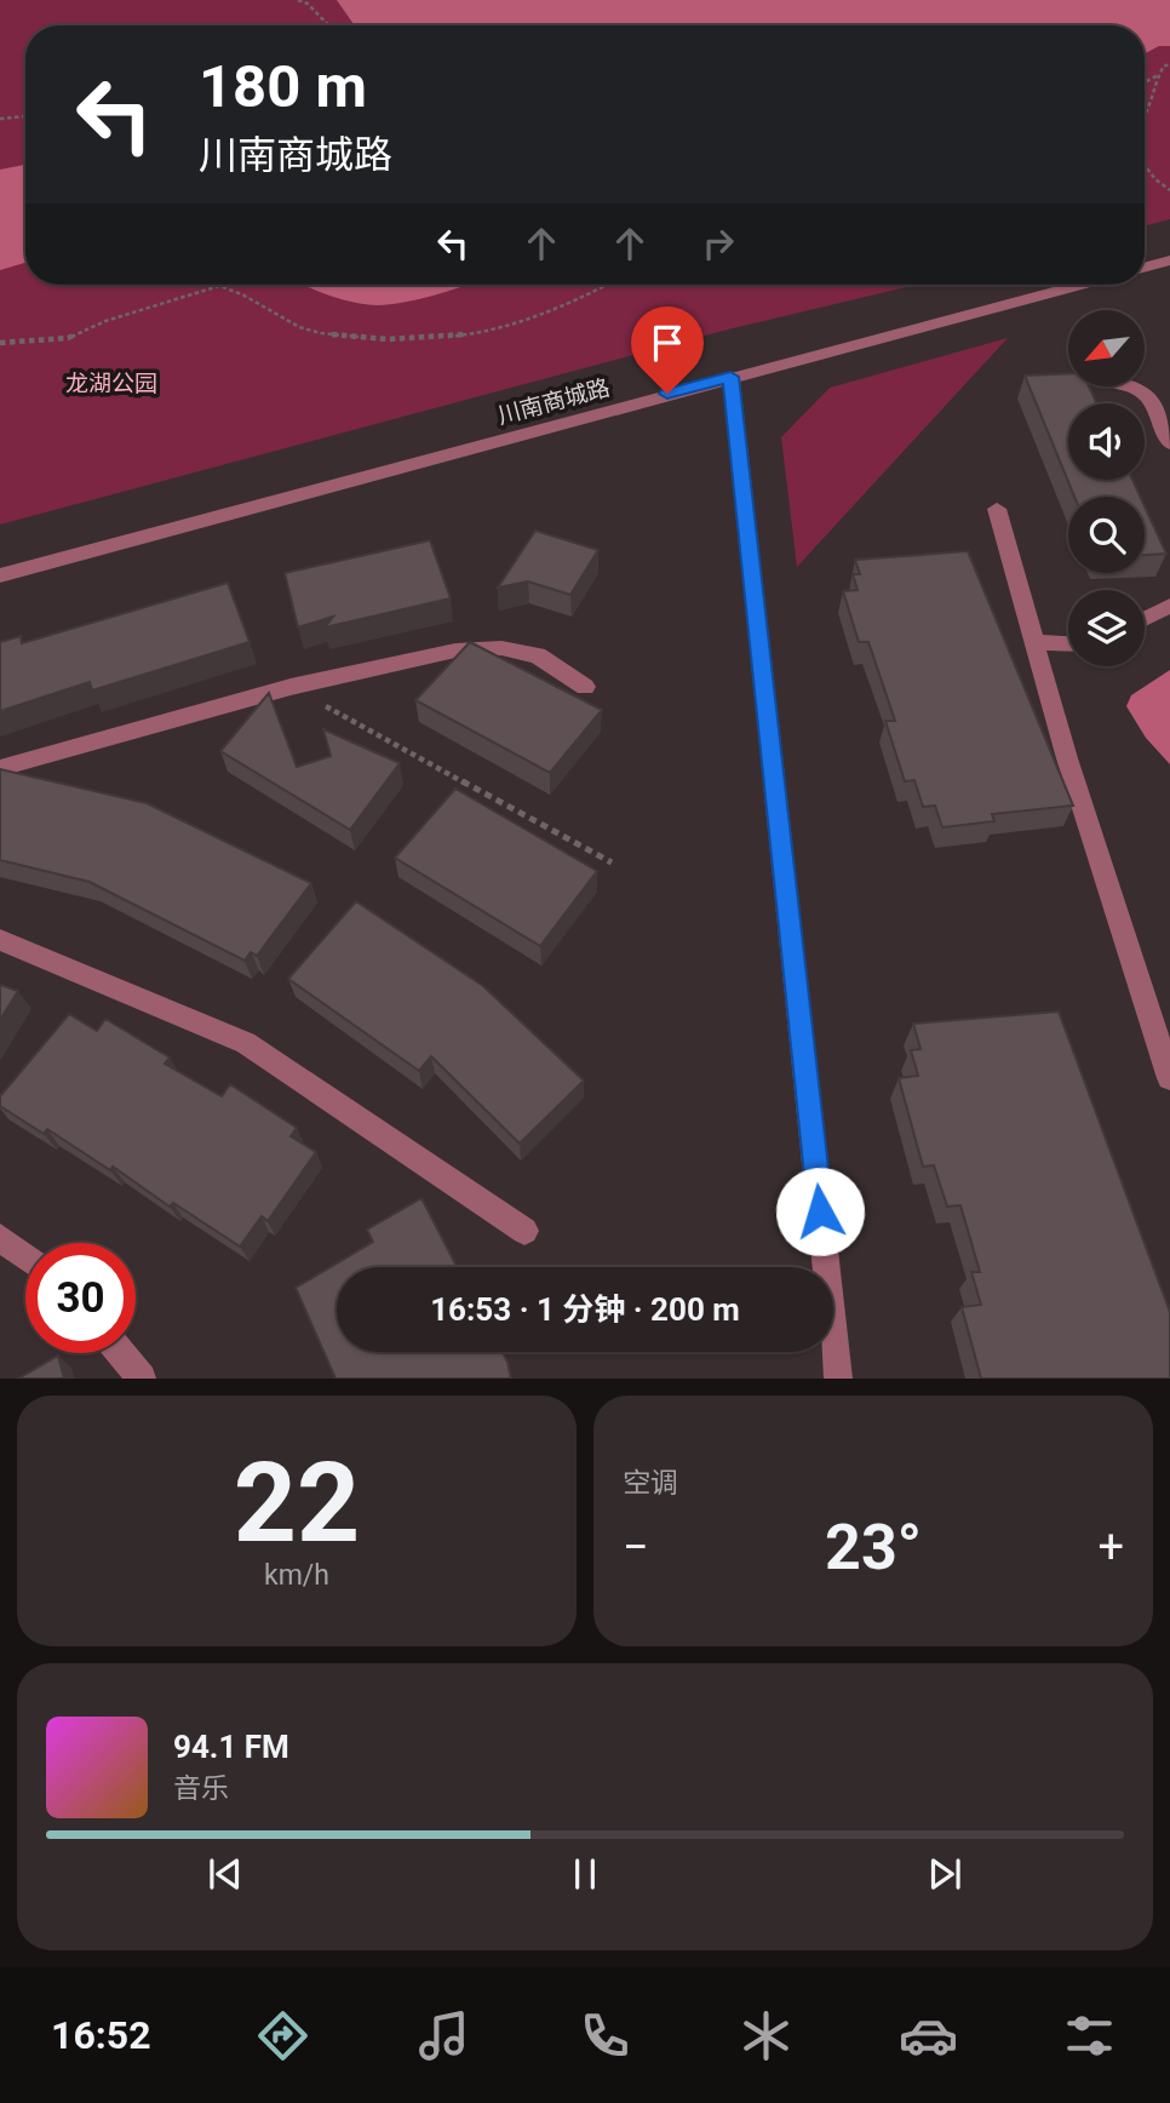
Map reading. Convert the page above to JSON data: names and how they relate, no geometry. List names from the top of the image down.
{
  "streets": {
    "street": ["川南商城路"]
  },
  "parks": ["龙湖公园"],
  "north": "bottom left",
  "page": {
    "turn": ["180 m", "川南商城路"],
    "limit": "30",
    "trip": "16:53 · 1 分钟 · 200 m",
    "tile": [
      ["22", "km/h"],
      "空调"
    ],
    "heat": ["−", "23°", "+"],
    "song": ["94.1 FM", "音乐"],
    "tabs": "16:52"
  }
}
